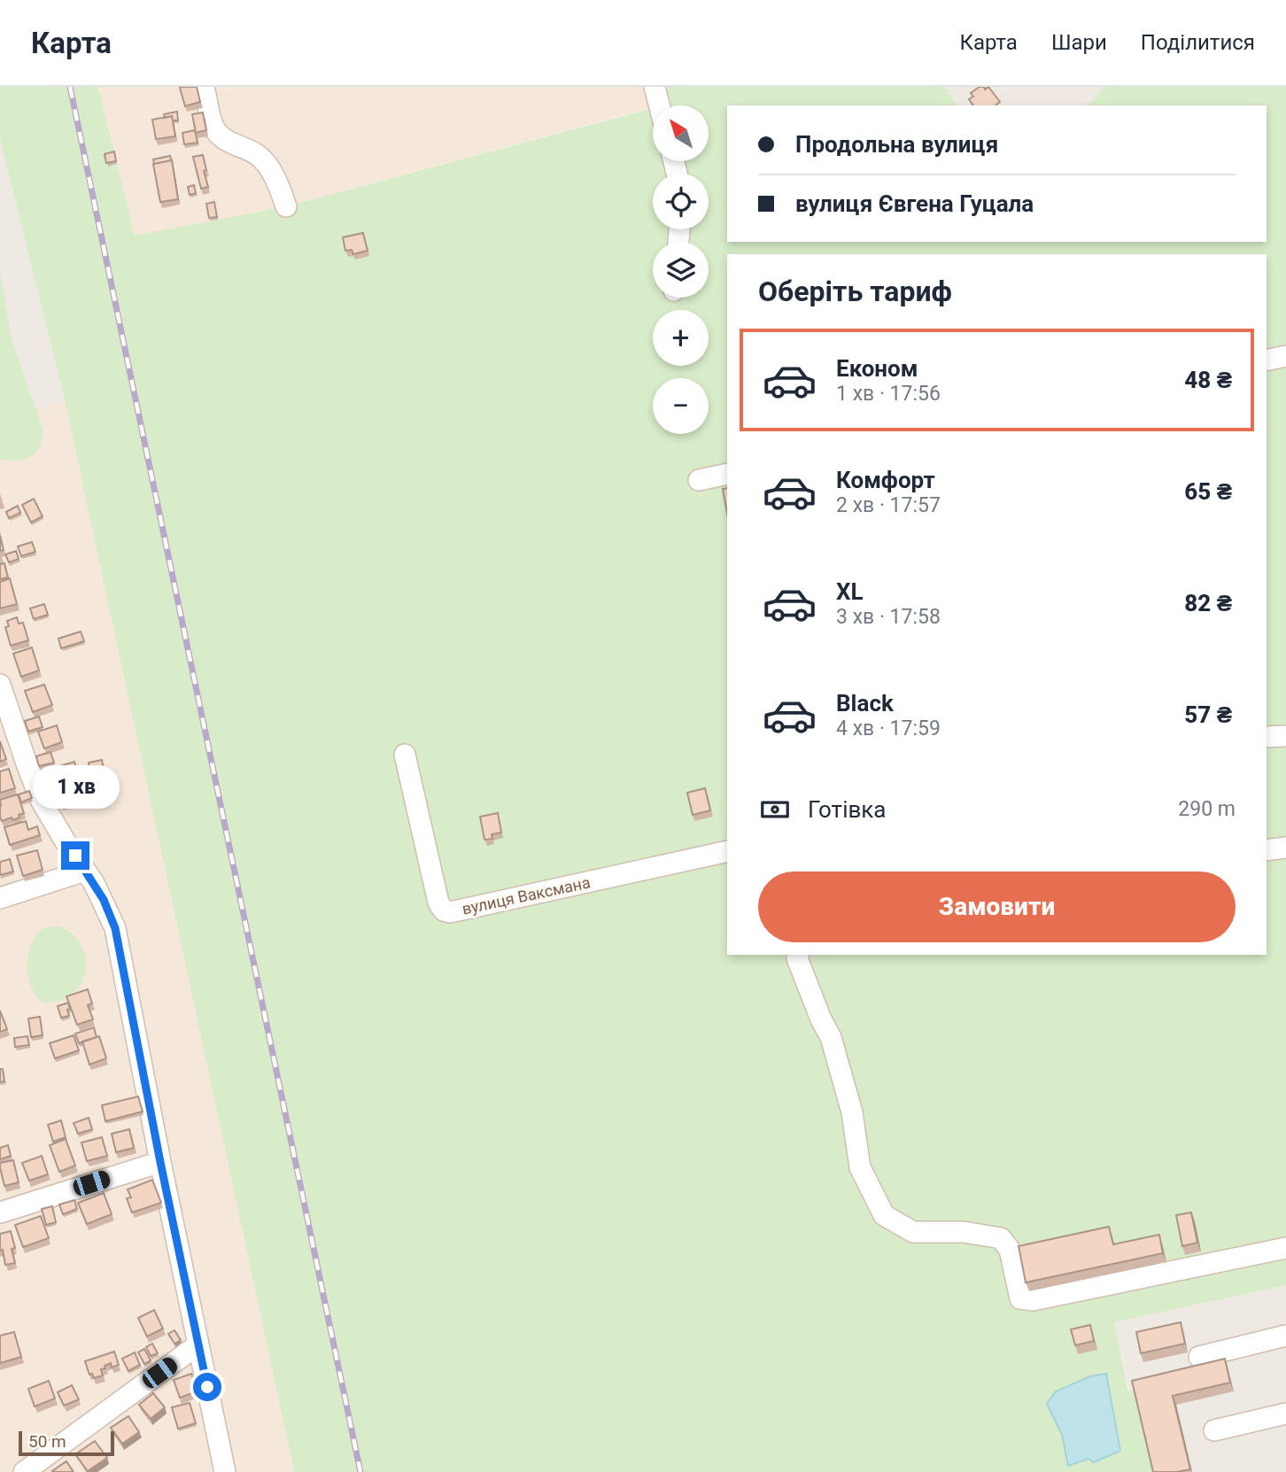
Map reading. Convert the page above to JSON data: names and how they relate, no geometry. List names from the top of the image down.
{
  "streets": {
    "street": ["вулиця Ваксмана"]
  },
  "scale_bar": "50 m",
  "north": "top left",
  "page": {
    "header": "Карта",
    "nav": ["Карта", "Шари", "Поділитися"],
    "map_buttons": ["+", "−"],
    "banner": ["Продольна вулиця", "вулиця Євгена Гуцала"],
    "heading": "Оберіть тариф",
    "list": [
      {
        "name": "Економ",
        "note": "1 хв · 17:56",
        "value": "48 ₴"
      },
      {
        "name": "Комфорт",
        "note": "2 хв · 17:57",
        "value": "65 ₴"
      },
      {
        "name": "XL",
        "note": "3 хв · 17:58",
        "value": "82 ₴"
      },
      {
        "name": "Black",
        "note": "4 хв · 17:59",
        "value": "57 ₴"
      }
    ],
    "bubble": "1 хв",
    "pay": ["Готівка", "290 m"],
    "buttons": "Замовити",
    "scale": "50 m"
  }
}
